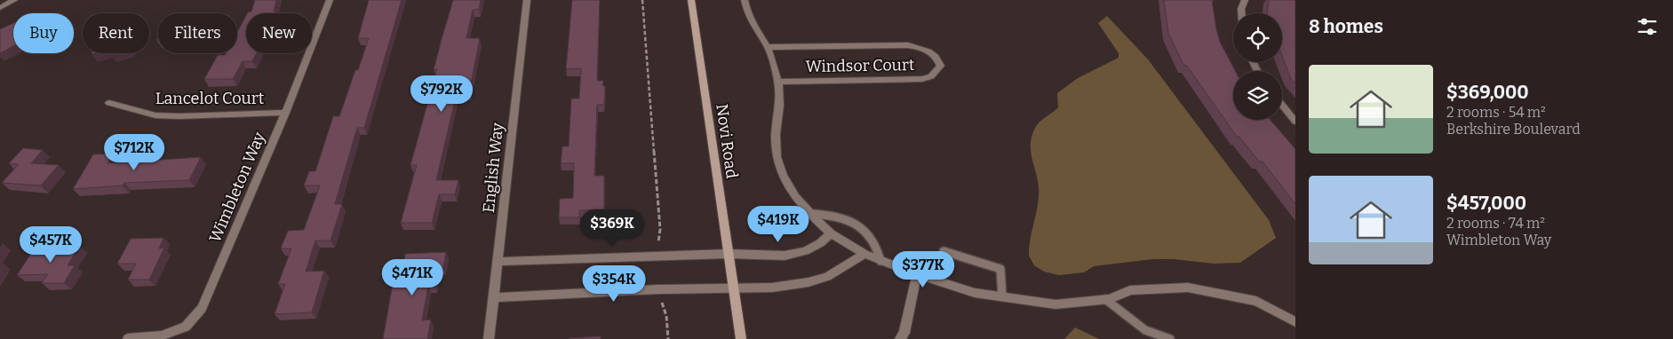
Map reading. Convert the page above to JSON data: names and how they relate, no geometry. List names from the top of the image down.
{
  "streets": {
    "main road": ["Novi Road"],
    "street": [
      "Windsor Court",
      "Lancelot Court",
      "English Way",
      "Wimbleton Way"
    ]
  },
  "crossings": [
    ["Lancelot Court", "Wimbleton Way"]
  ],
  "page": {
    "heading": "8 homes",
    "chip": [
      "Buy",
      "Rent",
      "Filters",
      "New"
    ],
    "list": [
      {
        "name": "$369,000",
        "note": "2 rooms · 54 m² · Berkshire Boulevard"
      },
      {
        "name": "$457,000",
        "note": "2 rooms · 74 m² · Wimbleton Way"
      }
    ],
    "price": [
      "$792K",
      "$712K",
      "$419K",
      "$369K",
      "$457K",
      "$377K",
      "$471K",
      "$354K"
    ]
  }
}
